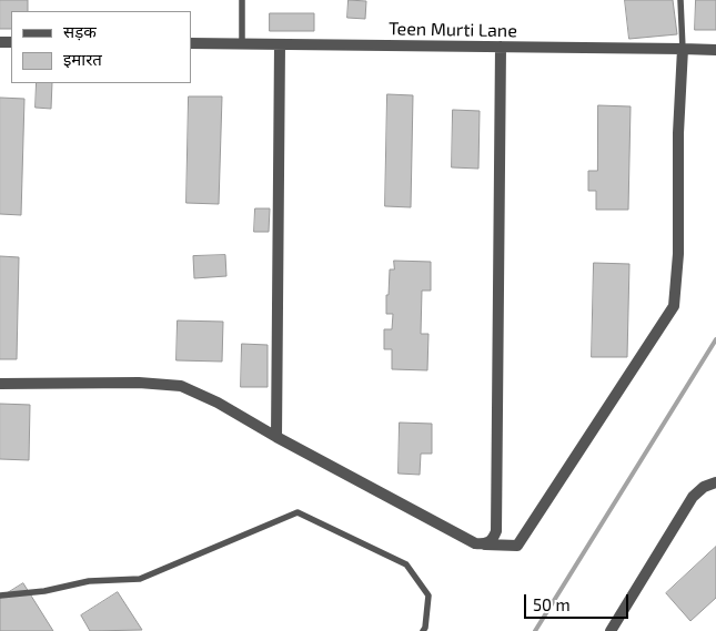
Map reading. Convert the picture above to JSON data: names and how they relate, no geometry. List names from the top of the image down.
{
  "streets": {
    "street": ["Teen Murti Lane"]
  },
  "legend": ["सड़क", "इमारत"],
  "scale_bar": "50 m"
}
